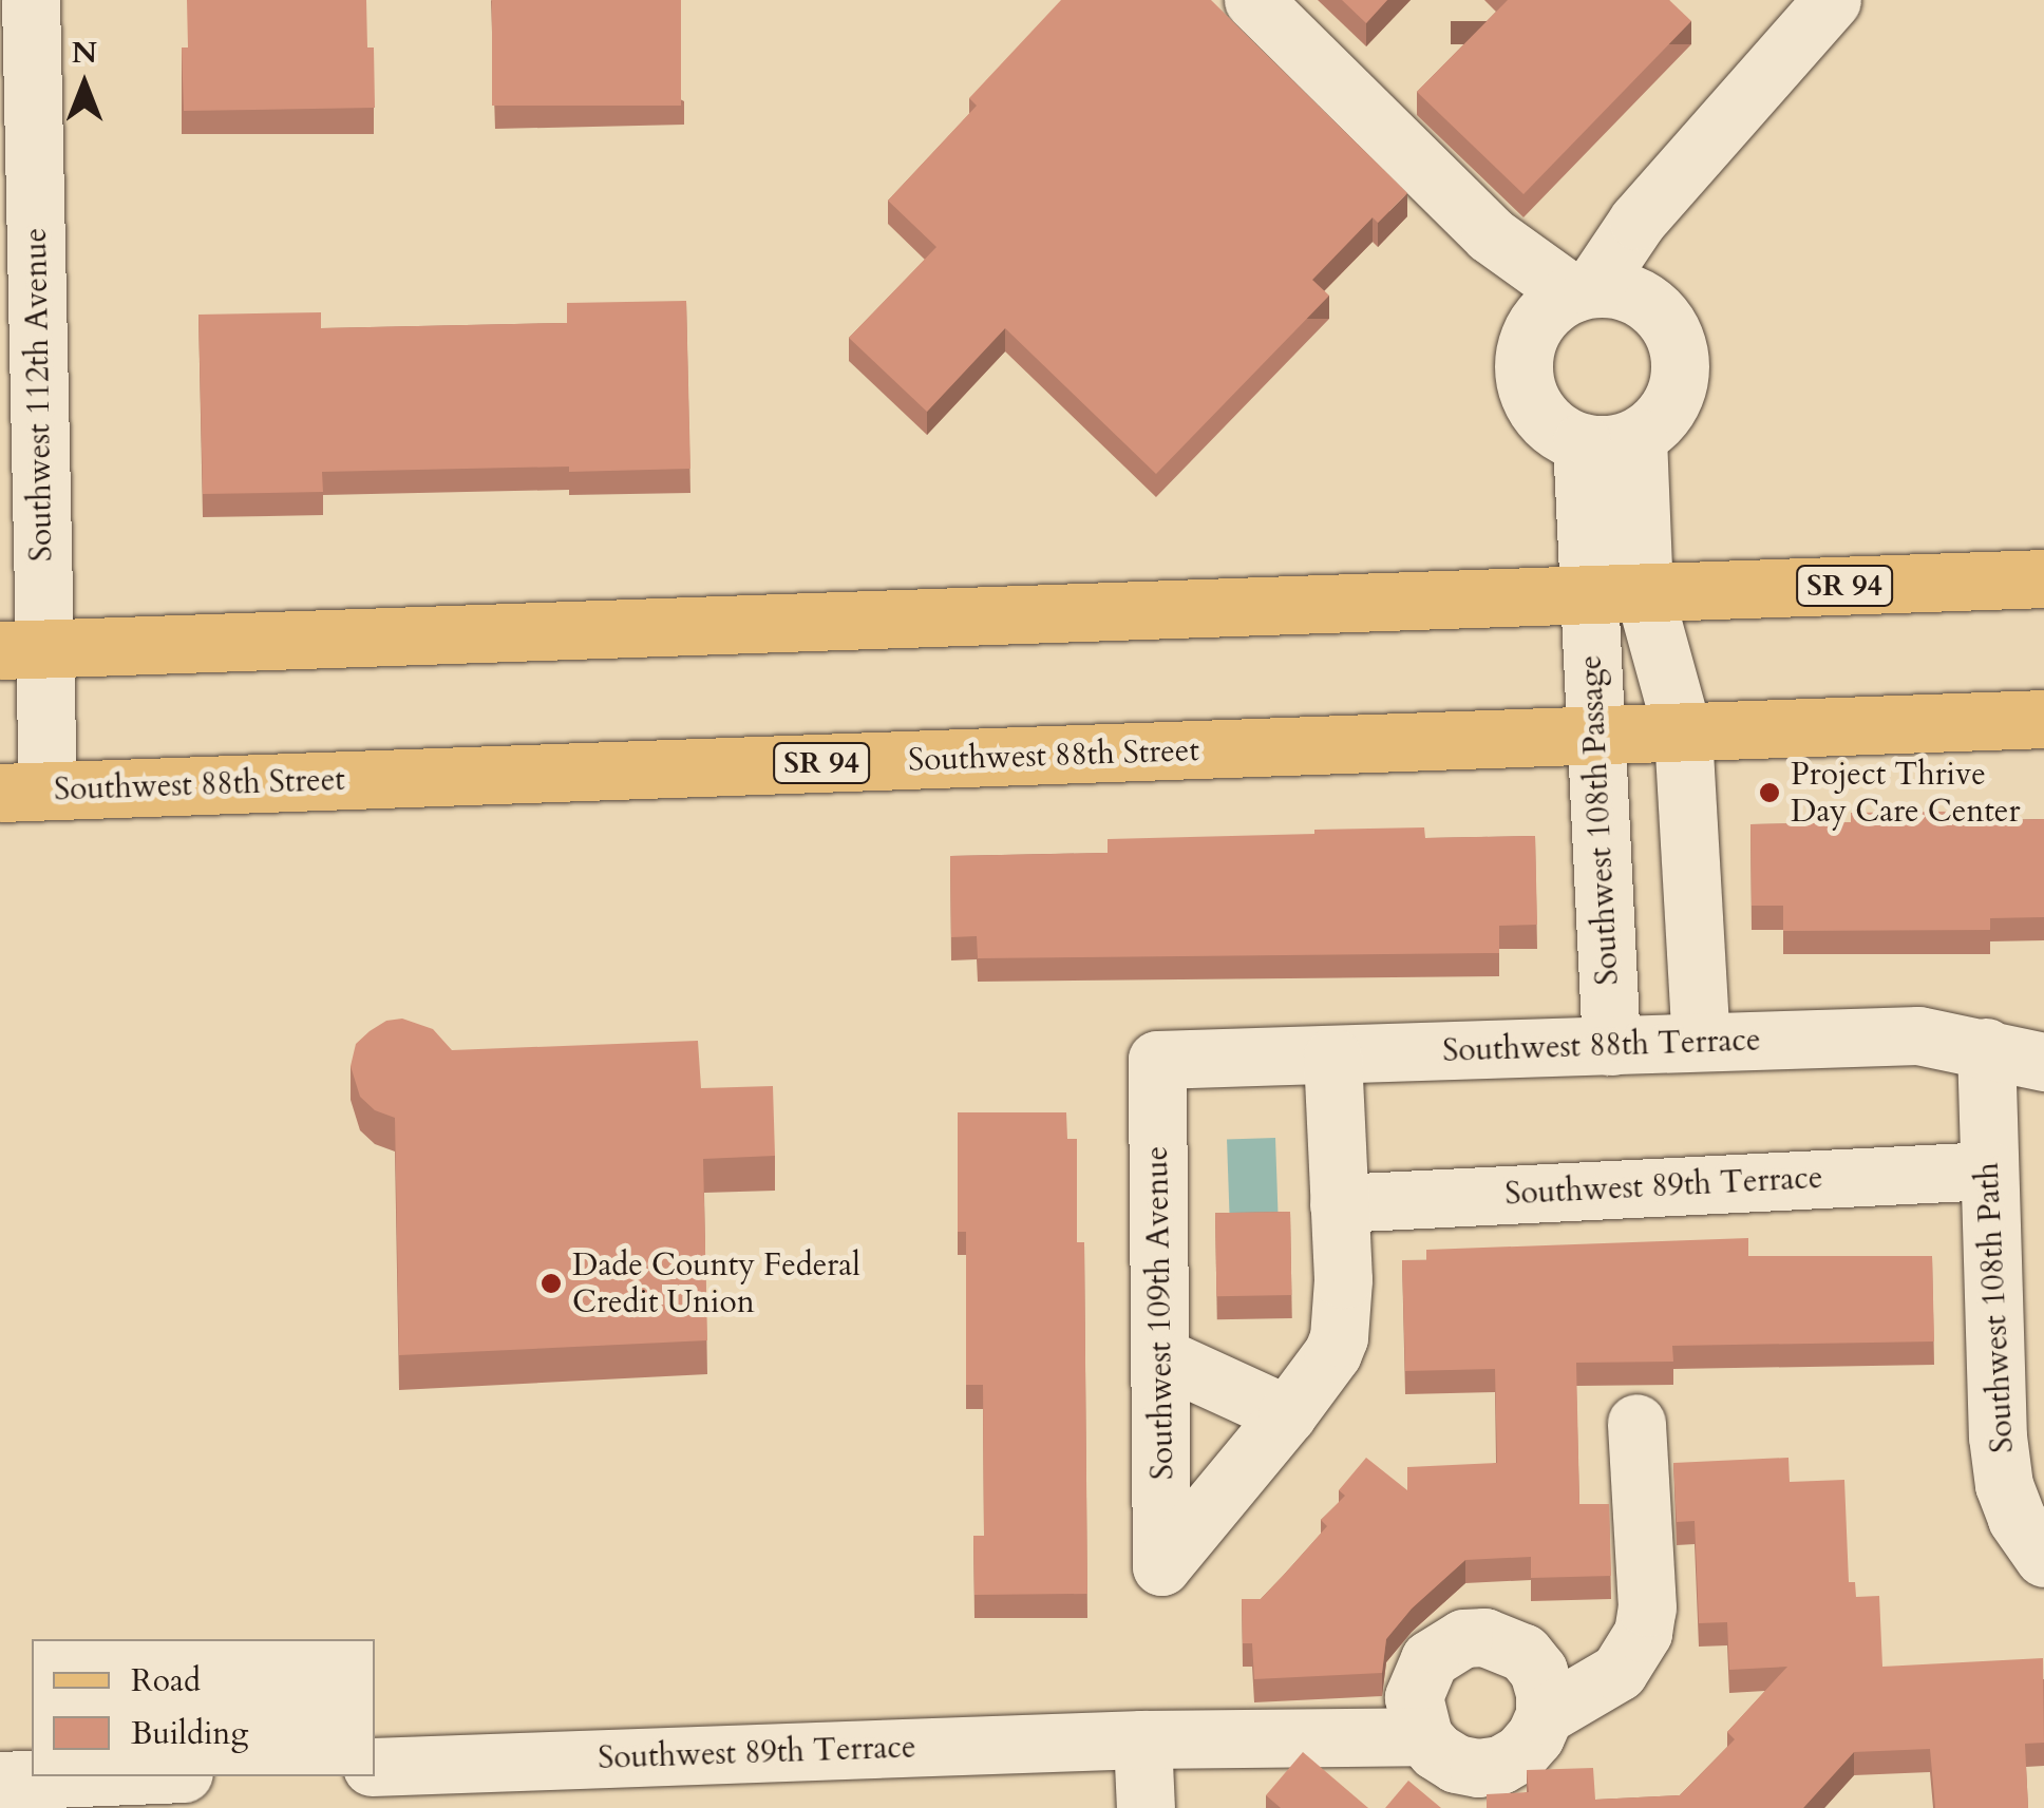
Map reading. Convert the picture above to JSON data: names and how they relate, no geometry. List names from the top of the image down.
{
  "streets": {
    "main road": ["SR 94", "Southwest 88th Street"],
    "street": [
      "Southwest 112th Avenue",
      "Southwest 108th Passage",
      "Southwest 88th Terrace",
      "Southwest 89th Terrace",
      "Southwest 108th Path",
      "Southwest 109th Avenue"
    ]
  },
  "crossings": [
    ["Southwest 112th Avenue", "SR 94"],
    ["Southwest 112th Avenue", "Southwest 88th Street"],
    ["SR 94", "Southwest 108th Passage"],
    ["Southwest 88th Street", "Southwest 108th Passage"],
    ["Southwest 108th Passage", "Southwest 88th Terrace"],
    ["Southwest 88th Terrace", "Southwest 108th Path"],
    ["Southwest 88th Terrace", "Southwest 109th Avenue"],
    ["Southwest 89th Terrace", "Southwest 108th Path"]
  ],
  "places": ["Project Thrive Day Care Center", "Dade County Federal Credit Union"],
  "legend": ["Road", "Building"],
  "north": "top"
}
